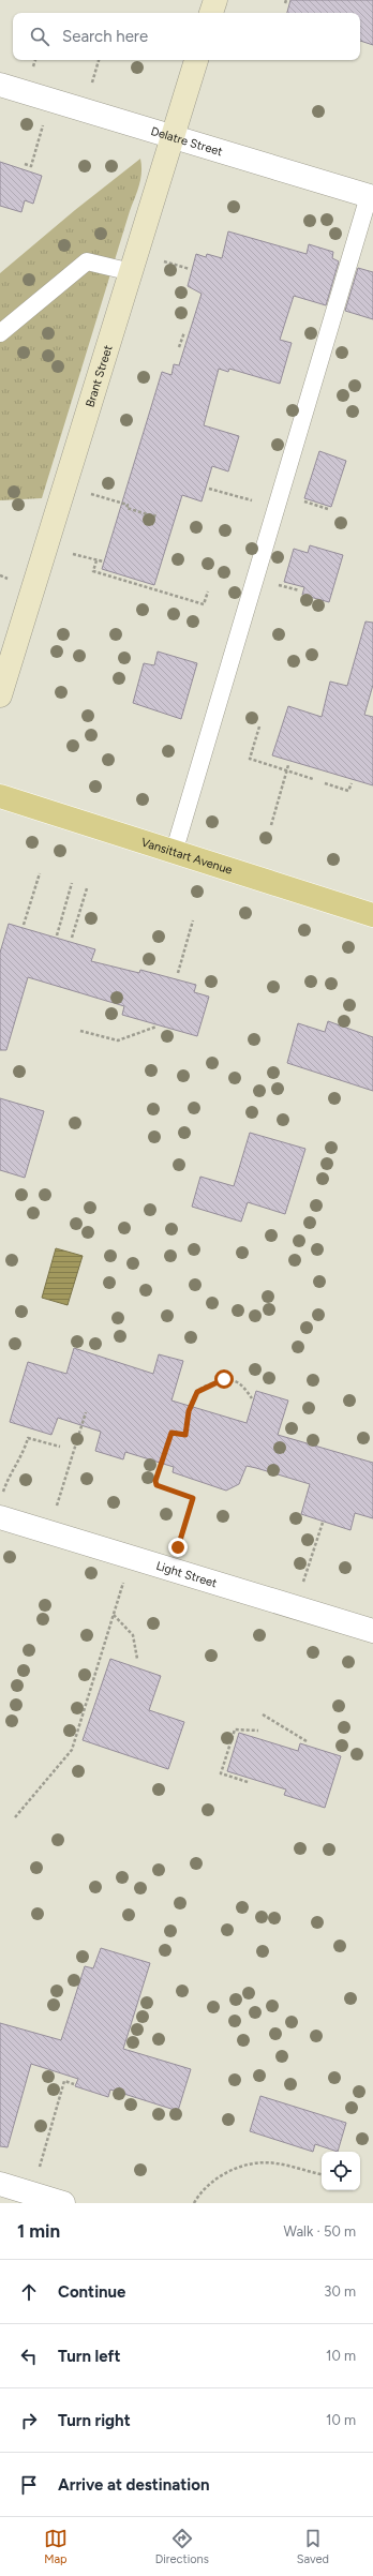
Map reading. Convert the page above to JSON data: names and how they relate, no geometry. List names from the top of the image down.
{
  "streets": {
    "main road": ["Vansittart Avenue"],
    "street": ["Delatre Street", "Brant Street", "Light Street"]
  },
  "crossings": [
    ["Delatre Street", "Brant Street"]
  ],
  "page": {
    "search": "Search here",
    "heading": ["1 min", "Walk · 50 m"],
    "list": [
      ["Continue", "30 m"],
      ["Turn left", "10 m"],
      ["Turn right", "10 m"],
      "Arrive at destination"
    ],
    "nav": ["Map", "Directions", "Saved"]
  }
}
